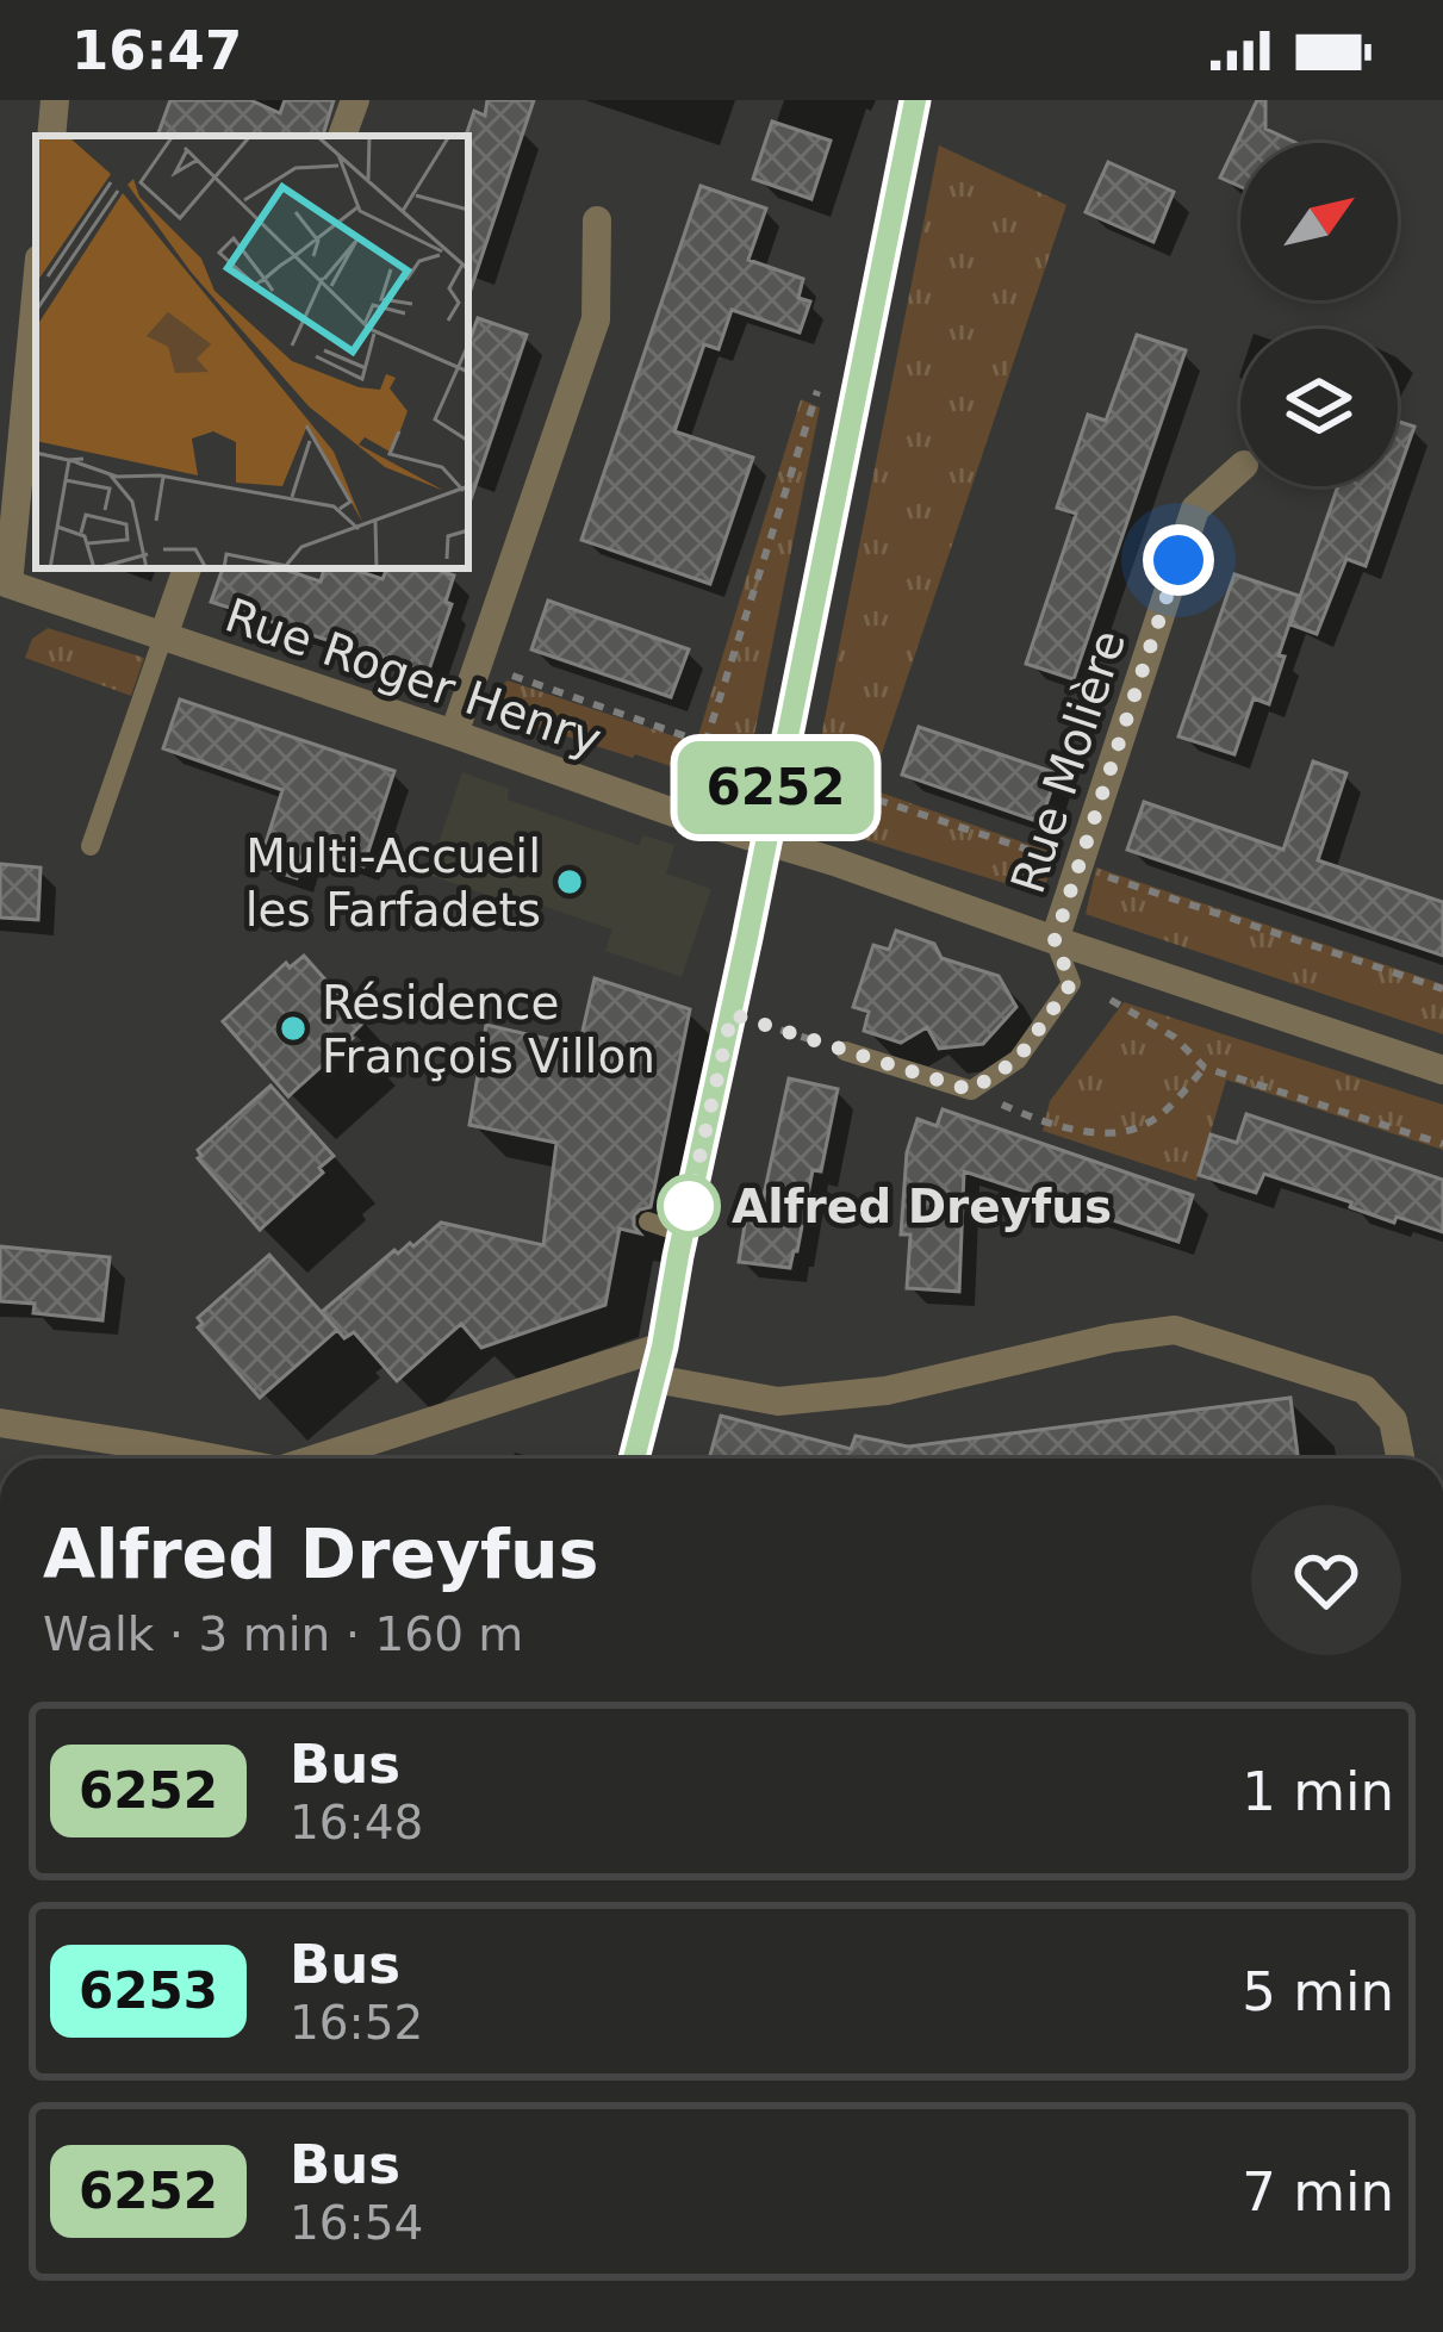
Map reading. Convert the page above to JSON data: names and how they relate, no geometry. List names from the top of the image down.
{
  "streets": {
    "street": ["Rue Roger Henry", "Rue Molière"]
  },
  "crossings": [
    ["Rue Roger Henry", "Rue Molière"]
  ],
  "places": ["Multi-Accueil les Farfadets", "Résidence François Villon", "Alfred Dreyfus"],
  "lines": ["bus line 6252"],
  "north": "top right",
  "page": {
    "status": "16:47",
    "on_map": "6252",
    "heading": ["Alfred Dreyfus", "Walk · 3 min · 160 m"],
    "list": [
      {
        "mark": "6252",
        "name": "Bus",
        "note": "16:48",
        "value": "1 min"
      },
      {
        "mark": "6253",
        "name": "Bus",
        "note": "16:52",
        "value": "5 min"
      },
      {
        "mark": "6252",
        "name": "Bus",
        "note": "16:54",
        "value": "7 min"
      }
    ]
  }
}
